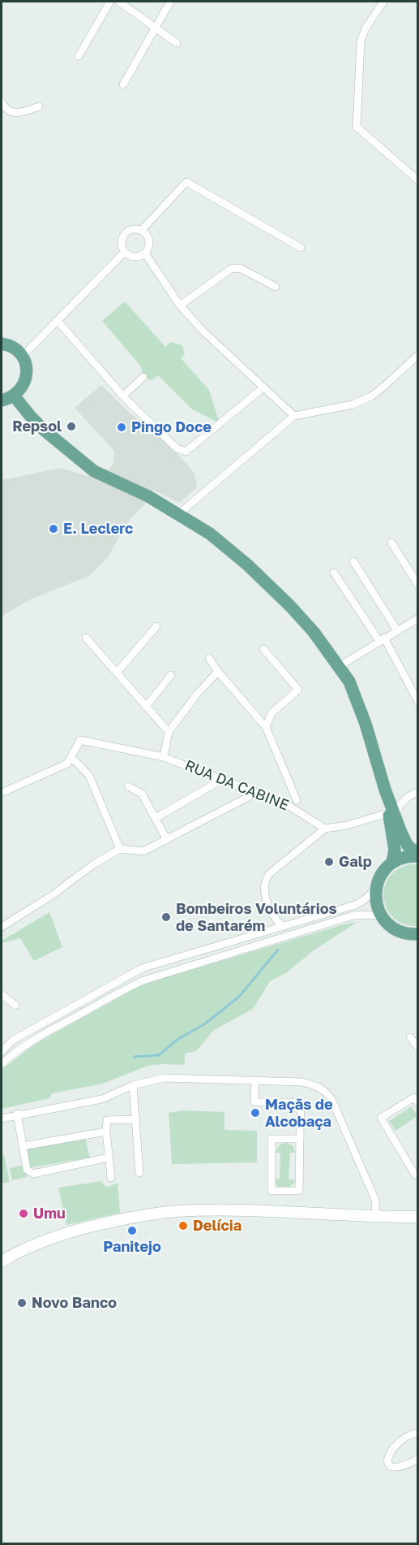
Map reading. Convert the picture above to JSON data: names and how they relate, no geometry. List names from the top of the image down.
{
  "streets": {
    "street": ["RUA DA CABINE"]
  },
  "places": [
    "Repsol",
    "Pingo Doce",
    "E. Leclerc",
    "Galp",
    "Bombeiros Voluntários de Santarém",
    "Maçãs de Alcobaça",
    "Umu",
    "Delícia",
    "Panitejo",
    "Novo Banco"
  ]
}
